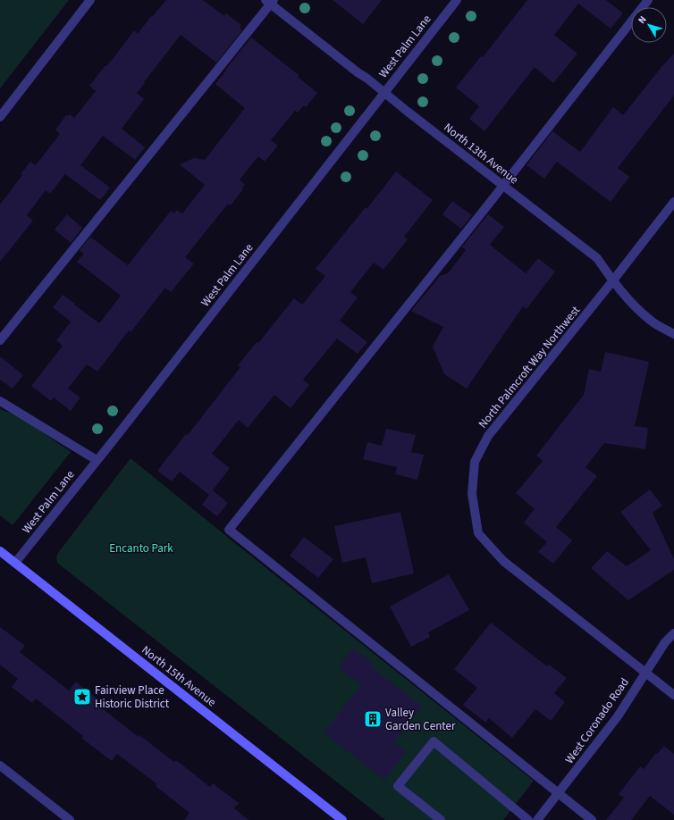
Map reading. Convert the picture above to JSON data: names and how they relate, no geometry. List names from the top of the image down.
{
  "streets": {
    "street": [
      "West Palm Lane",
      "North 13th Avenue",
      "North Palmcroft Way Northwest",
      "North 15th Avenue",
      "West Coronado Road"
    ]
  },
  "crossings": [
    ["West Palm Lane", "North 13th Avenue"],
    ["West Palm Lane", "North 15th Avenue"],
    ["North 13th Avenue", "North Palmcroft Way Northwest"],
    ["North Palmcroft Way Northwest", "West Coronado Road"]
  ],
  "parks": ["Encanto Park"],
  "places": {
    "place": ["Fairview Place Historic District"],
    "building": ["Valley Garden Center"]
  },
  "north": "top left"
}
